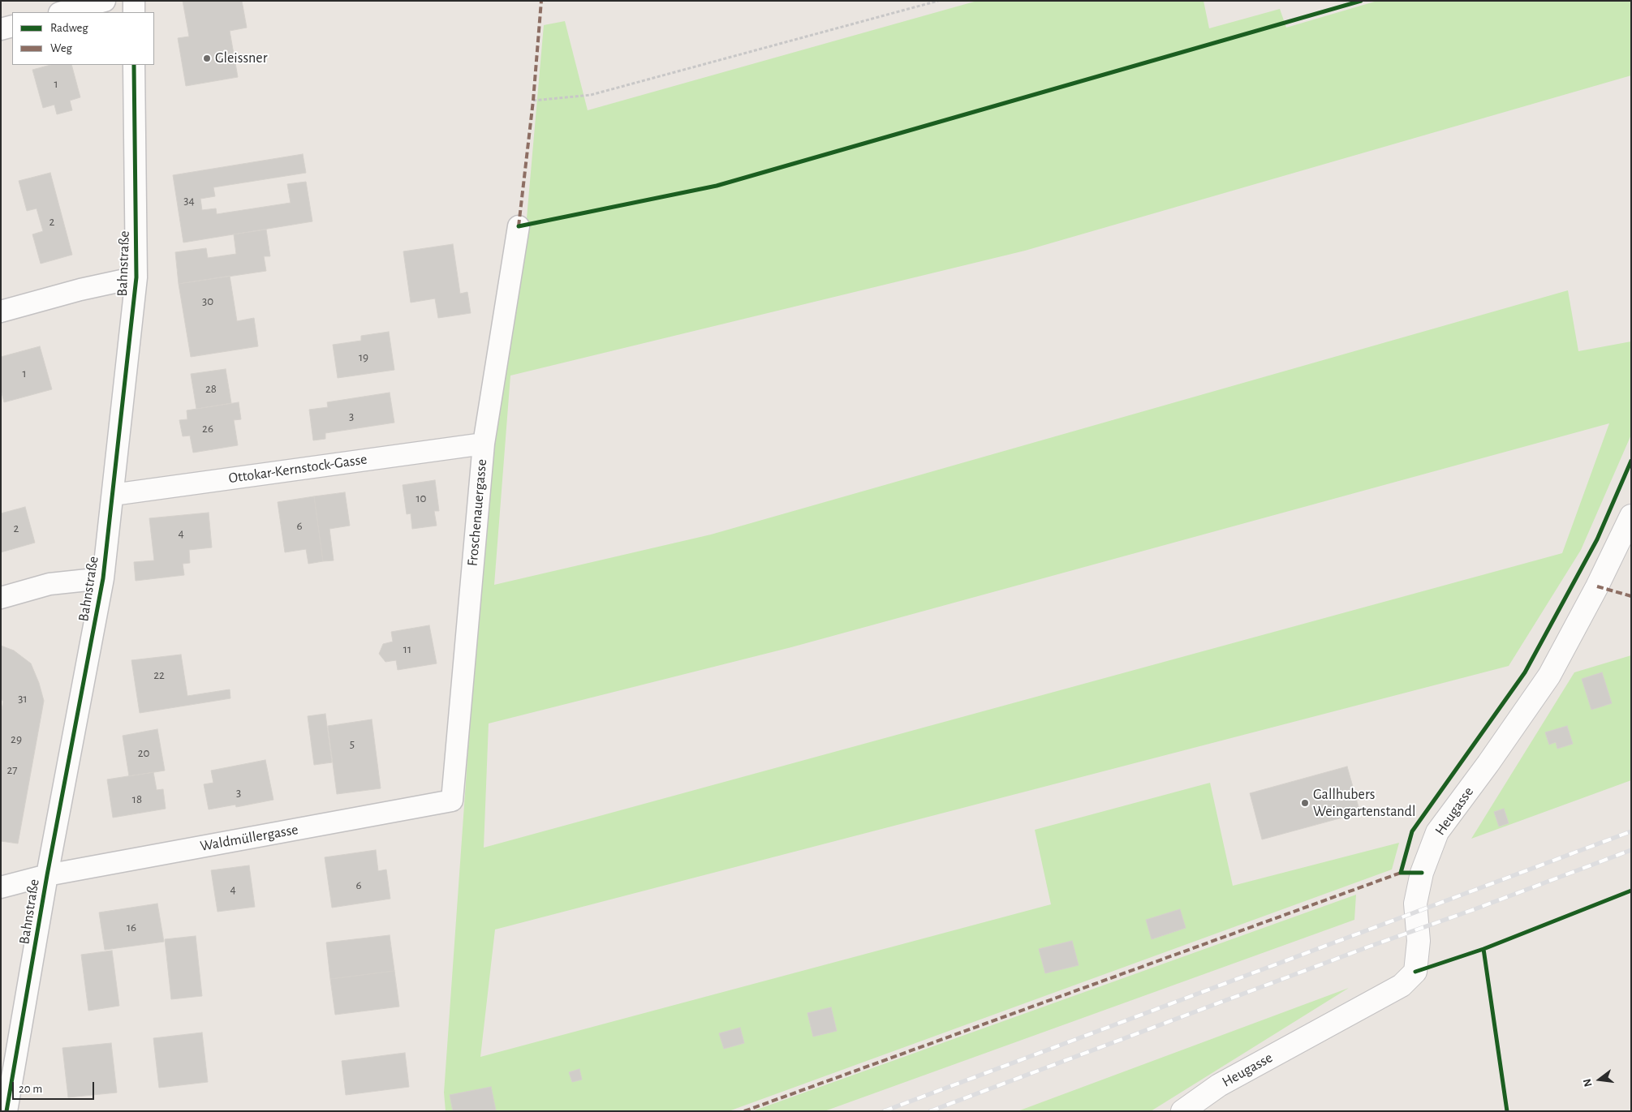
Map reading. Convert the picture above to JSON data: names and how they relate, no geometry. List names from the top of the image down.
{
  "streets": {
    "street": [
      "Bahnstraße",
      "Ottokar-Kernstock-Gasse",
      "Froschenauergasse",
      "Heugasse",
      "Waldmüllergasse"
    ]
  },
  "crossings": [
    ["Bahnstraße", "Ottokar-Kernstock-Gasse"],
    ["Bahnstraße", "Waldmüllergasse"],
    ["Ottokar-Kernstock-Gasse", "Froschenauergasse"],
    ["Froschenauergasse", "Waldmüllergasse"]
  ],
  "places": ["Gleissner", "Gallhubers Weingartenstandl"],
  "house_numbers": [
    "1",
    "34",
    "2",
    "30",
    "19",
    "1",
    "28",
    "3",
    "26",
    "10",
    "6",
    "2",
    "4",
    "11",
    "22",
    "31",
    "29",
    "5",
    "20",
    "27",
    "3",
    "18",
    "6",
    "4",
    "16"
  ],
  "legend": ["Radweg", "Weg"],
  "scale_bar": "20 m",
  "north": "left"
}
